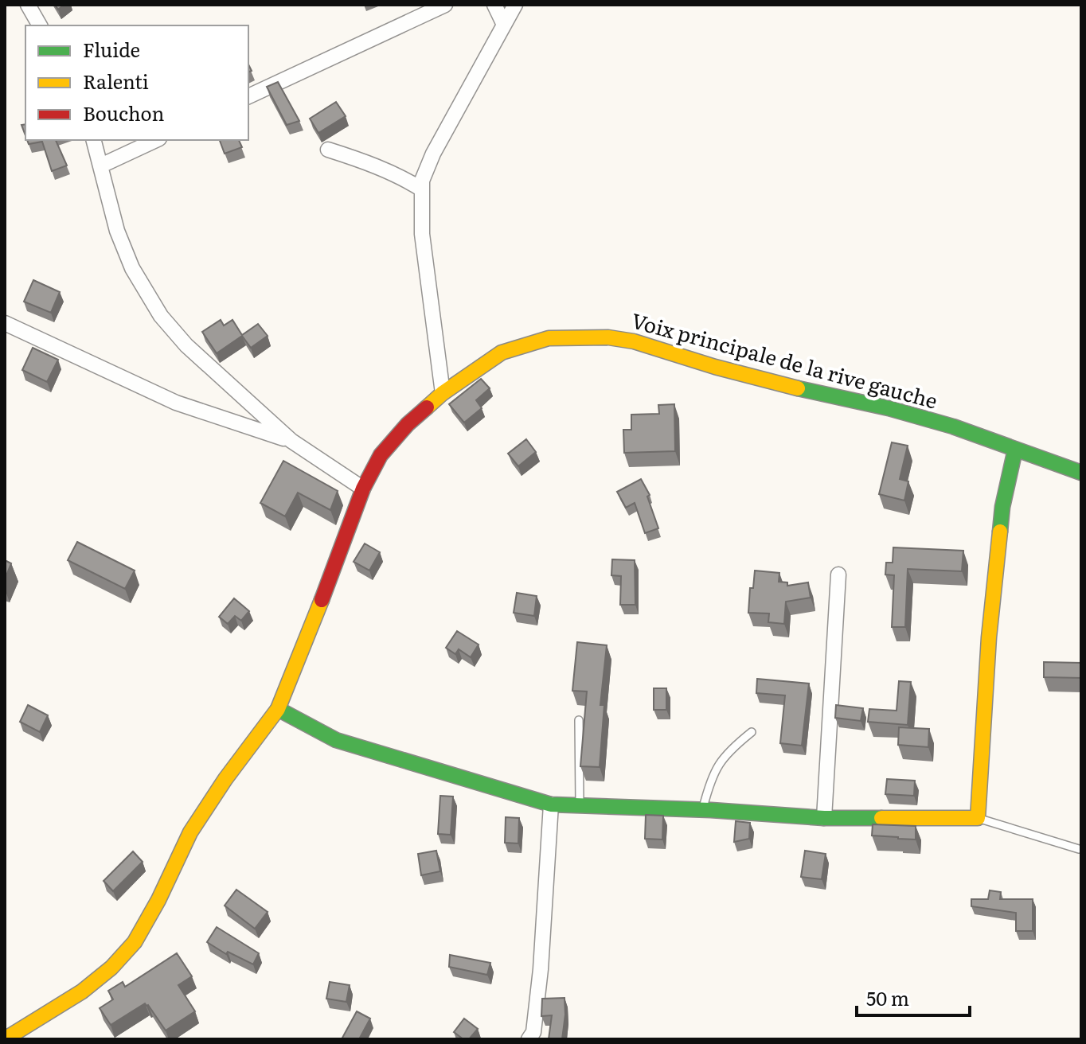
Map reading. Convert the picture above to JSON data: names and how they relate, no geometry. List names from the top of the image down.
{
  "streets": {
    "street": ["Voix principale de la rive gauche"]
  },
  "legend": ["Fluide", "Ralenti", "Bouchon"],
  "scale_bar": "50 m"
}
